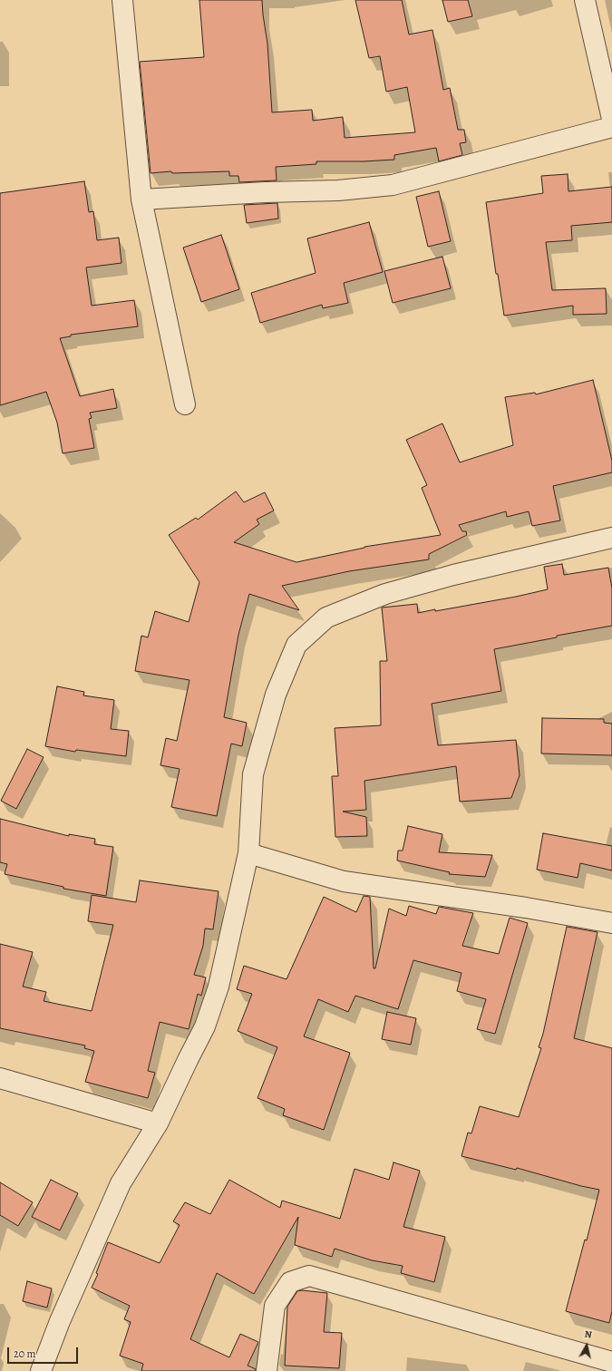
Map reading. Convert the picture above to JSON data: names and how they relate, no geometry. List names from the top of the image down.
{
  "scale_bar": "20 m",
  "north": "top"
}
